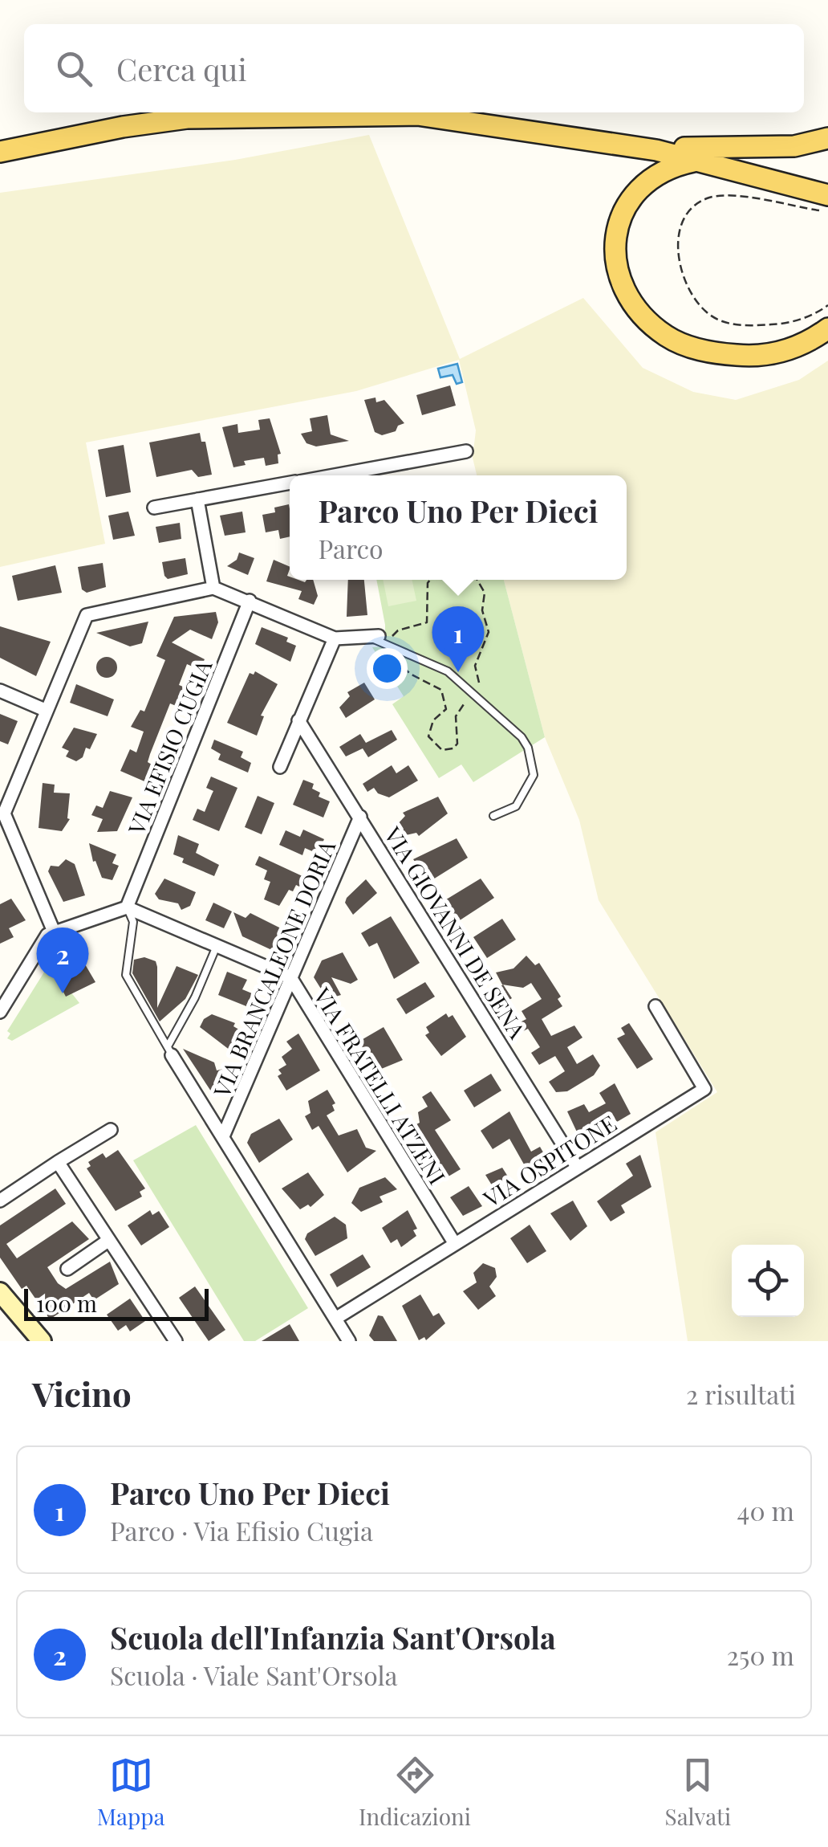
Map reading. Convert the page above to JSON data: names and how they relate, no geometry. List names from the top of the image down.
{
  "streets": {
    "street": [
      "VIA EFISIO CUGIA",
      "VIA GIOVANNI DE SENA",
      "VIA BRANCALEONE DORIA",
      "VIA FRATELLI ATZENI",
      "VIA OSPITONE"
    ]
  },
  "crossings": [
    ["VIA EFISIO CUGIA", "VIA FRATELLI ATZENI"],
    ["VIA GIOVANNI DE SENA", "VIA BRANCALEONE DORIA"],
    ["VIA GIOVANNI DE SENA", "VIA OSPITONE"],
    ["VIA BRANCALEONE DORIA", "VIA FRATELLI ATZENI"],
    ["VIA FRATELLI ATZENI", "VIA OSPITONE"]
  ],
  "scale_bar": "100 m",
  "page": {
    "search": "Cerca qui",
    "popup": ["Parco Uno Per Dieci", "Parco"],
    "pins": ["1", "2"],
    "scale": "100 m",
    "heading": ["Vicino", "2 risultati"],
    "list": [
      {
        "mark": "1",
        "name": "Parco Uno Per Dieci",
        "note": "Parco · Via Efisio Cugia",
        "value": "40 m"
      },
      {
        "mark": "2",
        "name": "Scuola dell'Infanzia Sant'Orsola",
        "note": "Scuola · Viale Sant'Orsola",
        "value": "250 m"
      }
    ],
    "nav": ["Mappa", "Indicazioni", "Salvati"]
  }
}
